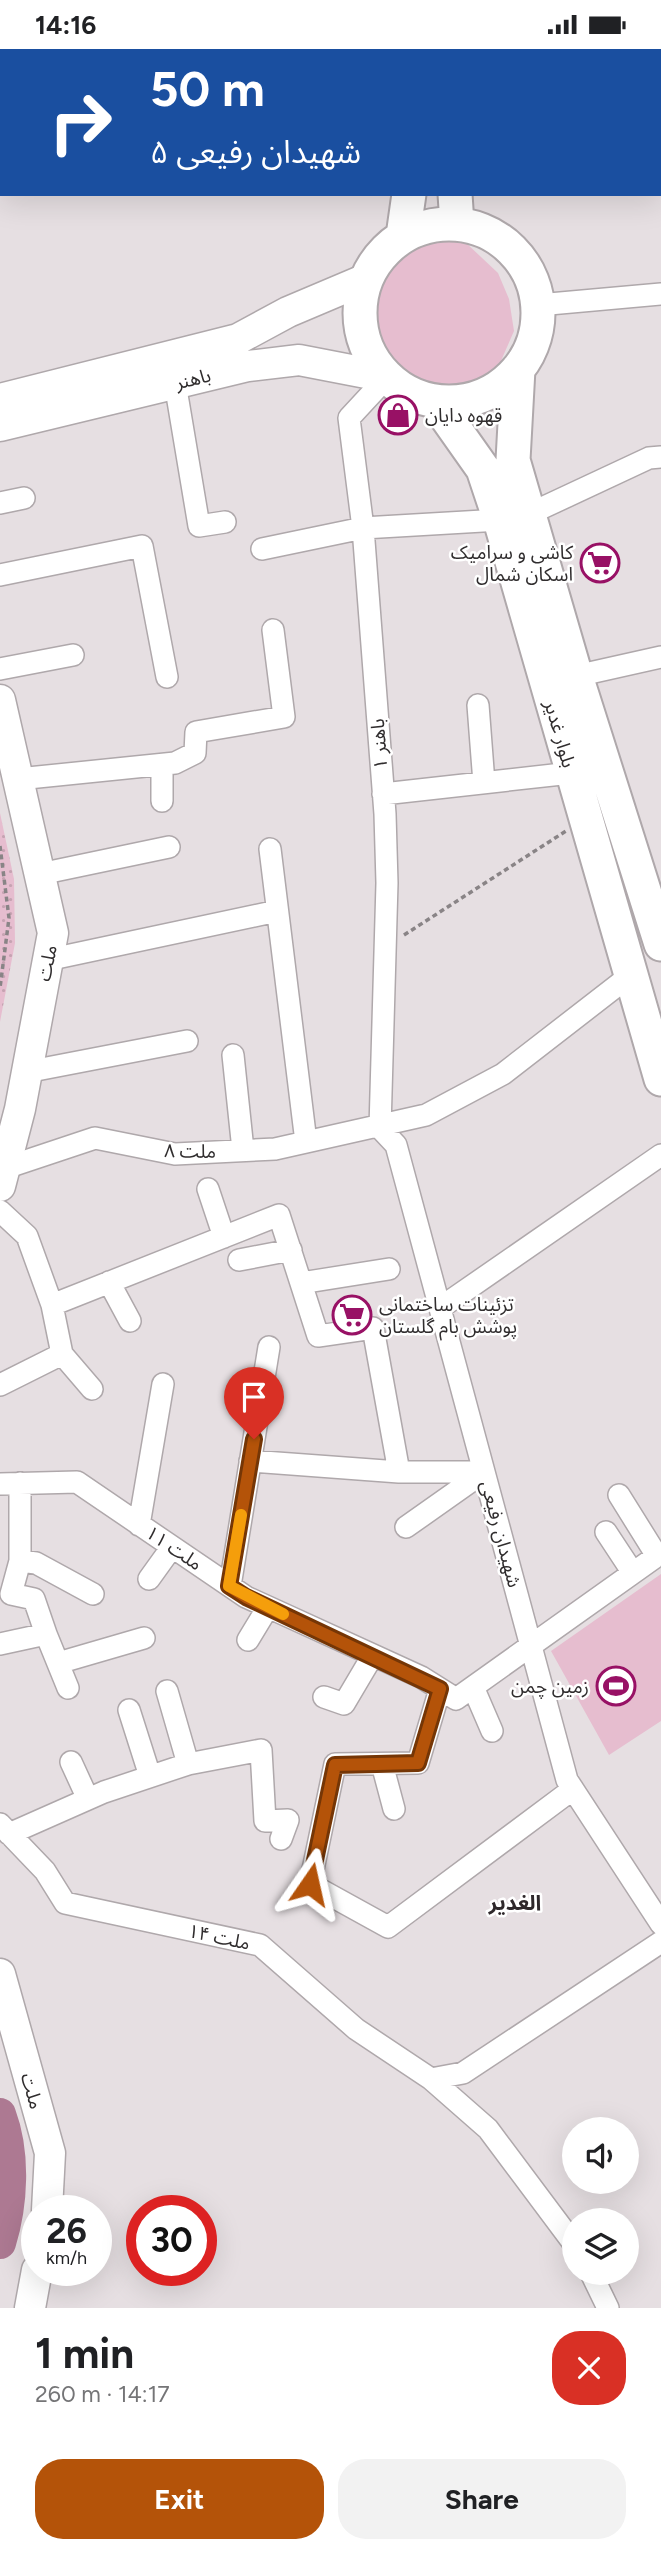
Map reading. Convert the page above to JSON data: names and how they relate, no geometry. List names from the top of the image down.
{
  "streets": {
    "main road": ["باهنر", "بلوار غدیر", "ملت"],
    "street": [
      "باهنر ۱",
      "۸ ملت",
      "شهیدان رفیعی",
      "۱۱ ملت",
      "۱۴ ملت"
    ]
  },
  "crossings": [
    ["باهنر", "بلوار غدیر"],
    ["باهنر", "باهنر ۱"],
    ["بلوار غدیر", "باهنر ۱"],
    ["بلوار غدیر", "۸ ملت"],
    ["باهنر ۱", "۸ ملت"],
    ["باهنر ۱", "شهیدان رفیعی"],
    ["ملت", "۸ ملت"],
    ["۸ ملت", "شهیدان رفیعی"]
  ],
  "districts": ["الغدیر"],
  "places": {
    "shop": ["قهوه دایان"],
    "supermarket": ["کاشی و سرامیک اسکان شمال", "تزئینات ساختمانی پوشش بام گلستان"],
    "sports": ["زمین چمن"]
  },
  "page": {
    "status": "14:16",
    "turn": ["50 m", "۵ شهیدان رفیعی"],
    "speed": "26 km/h",
    "limit": "30",
    "heading": ["1 min", "260 m · 14:17"],
    "buttons": ["Exit", "Share"]
  }
}
